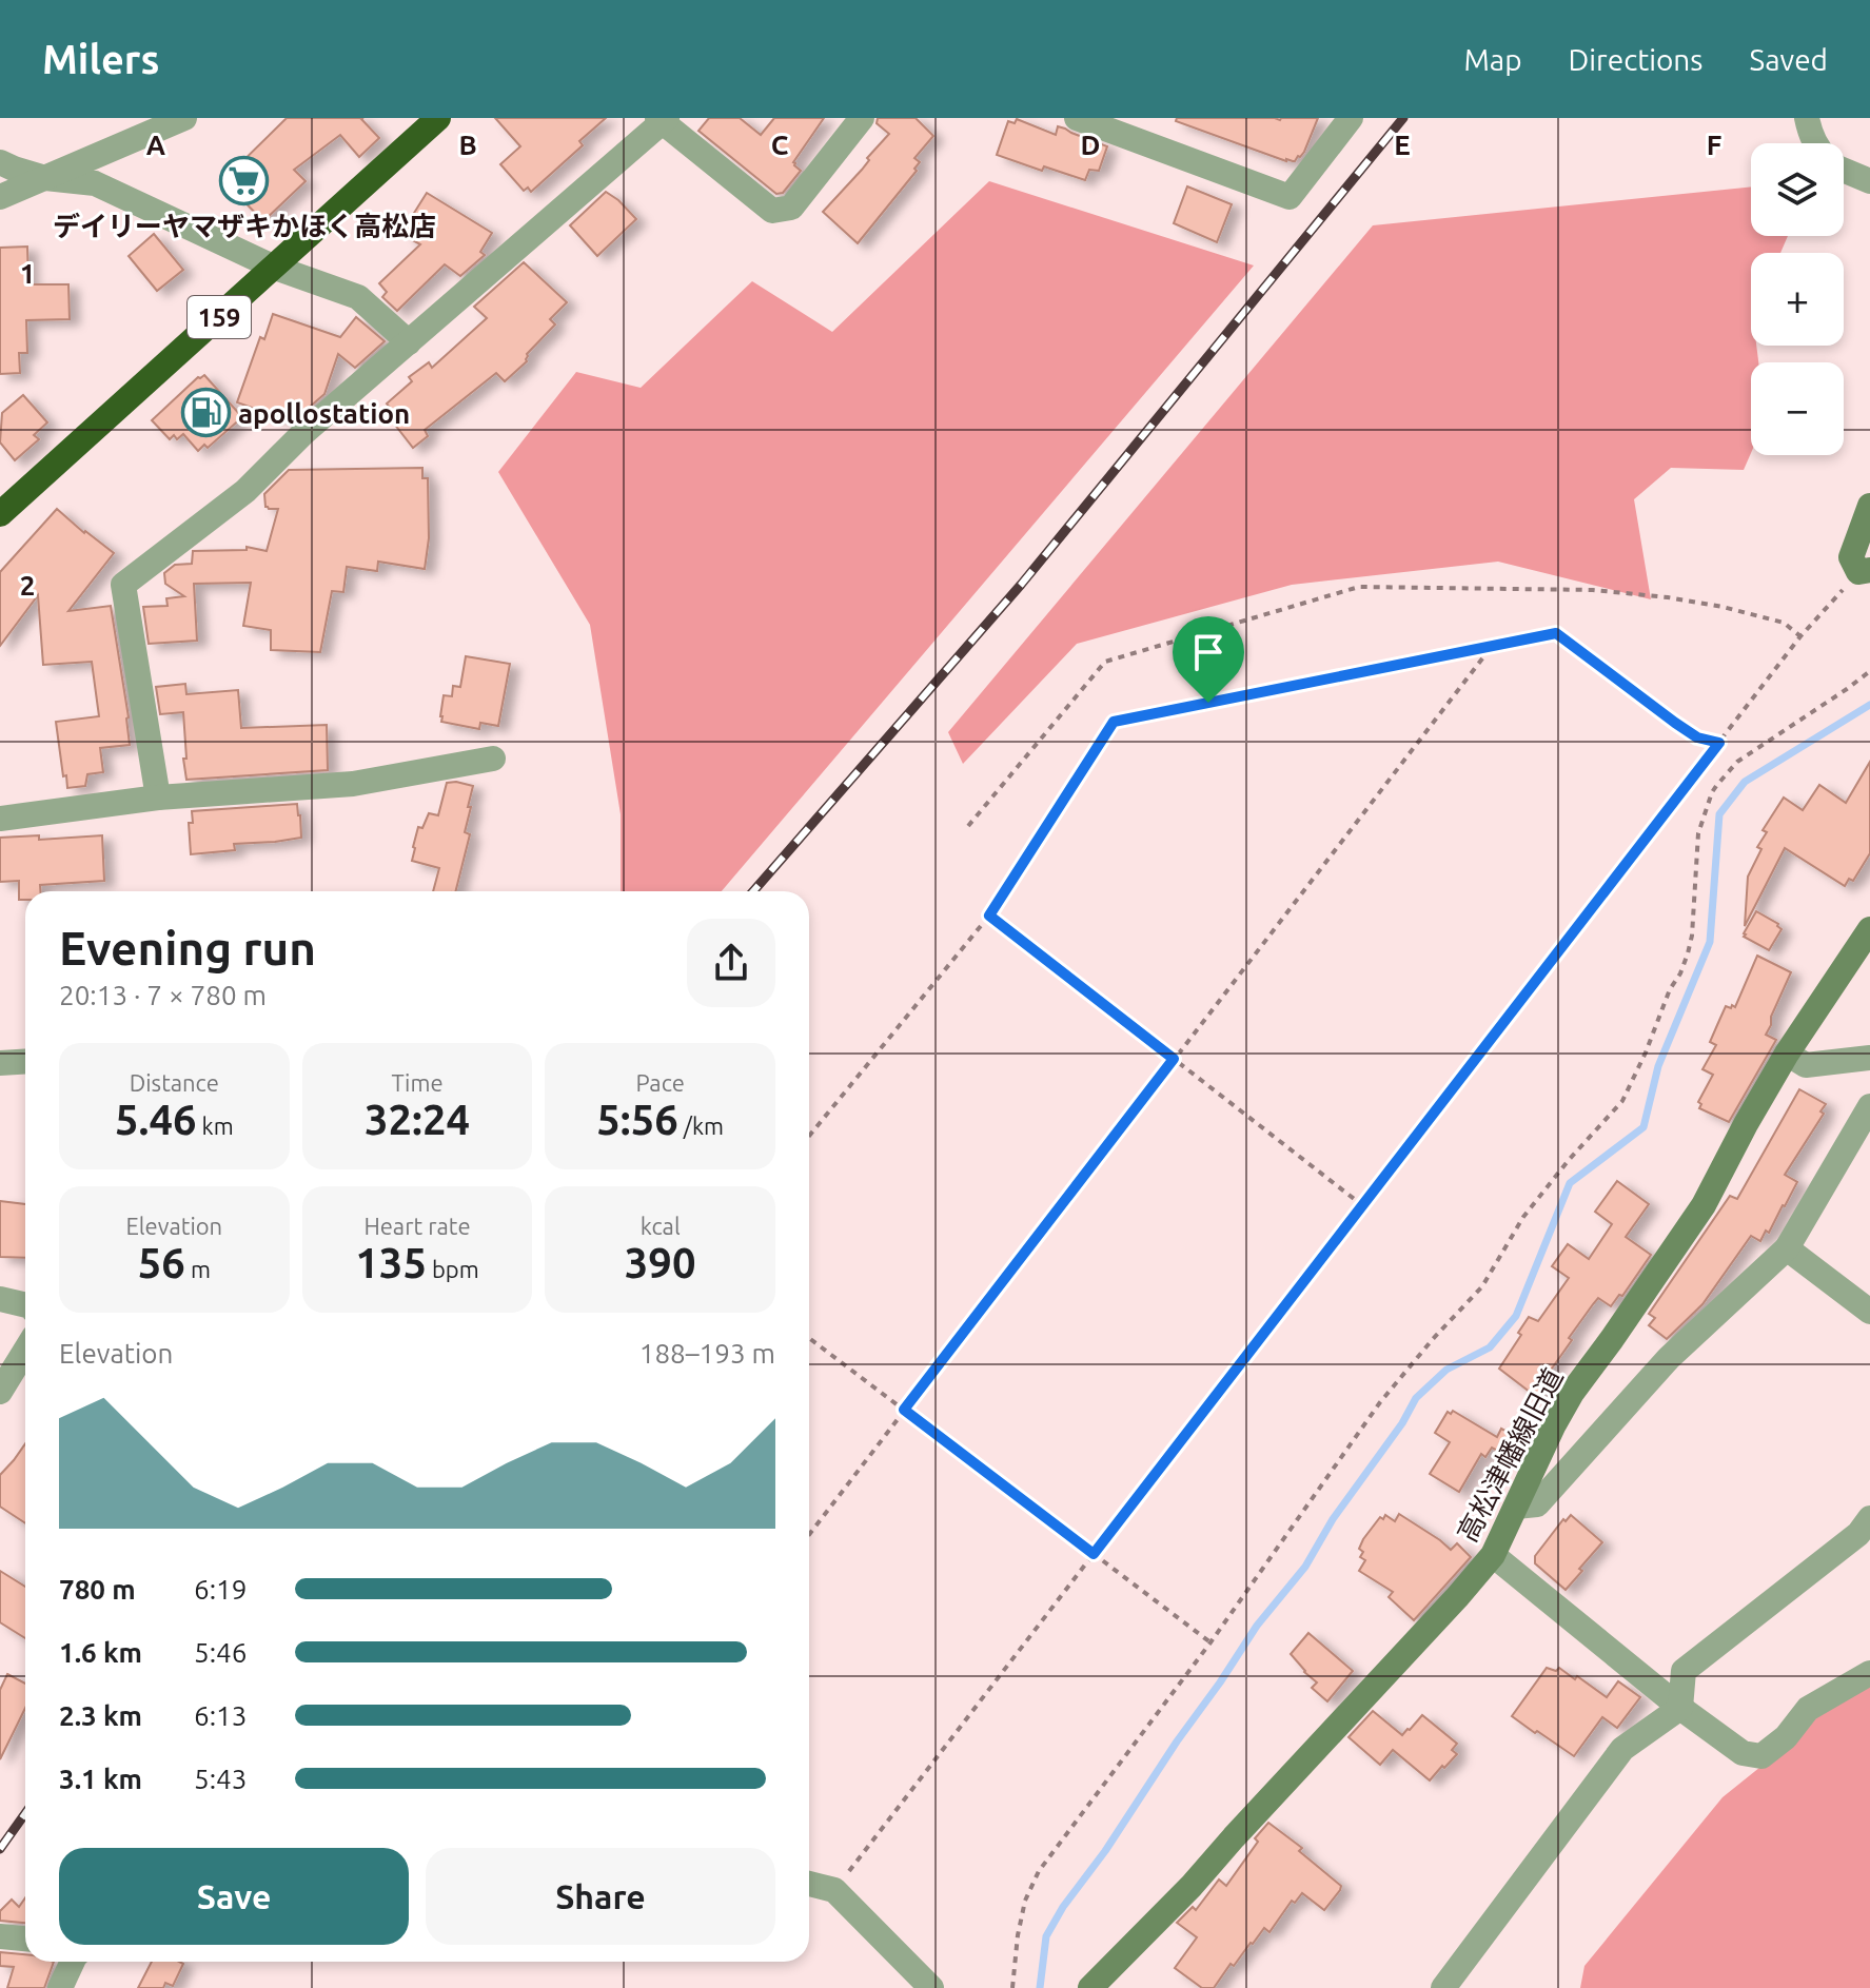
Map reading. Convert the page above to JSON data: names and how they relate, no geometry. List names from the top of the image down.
{
  "streets": {
    "highway": ["159"],
    "street": ["高松津幡線旧道"]
  },
  "places": {
    "supermarket": ["デイリーヤマザキかほく高松店"],
    "fuel station": ["apollostation"]
  },
  "page": {
    "header": "Milers",
    "nav": ["Map", "Directions", "Saved"],
    "map_buttons": ["+", "−"],
    "heading": ["Evening run", "20:13 · 7 × 780 m"],
    "stats": [
      ["Distance", "5.46 km"],
      ["Time", "32:24"],
      ["Pace", "5:56 /km"],
      ["Elevation", "56 m"],
      ["Heart rate", "135 bpm"],
      ["kcal", "390"]
    ],
    "chart": ["Elevation", "188–193 m"],
    "list": [
      {
        "name": "780 m",
        "note": "6:19"
      },
      {
        "name": "1.6 km",
        "note": "5:46"
      },
      {
        "name": "2.3 km",
        "note": "6:13"
      },
      {
        "name": "3.1 km",
        "note": "5:43"
      }
    ],
    "buttons": ["Save", "Share"]
  },
  "grid": {
    "columns": [
      "A",
      "B",
      "C",
      "D",
      "E",
      "F"
    ],
    "rows": ["1", "2"]
  }
}
